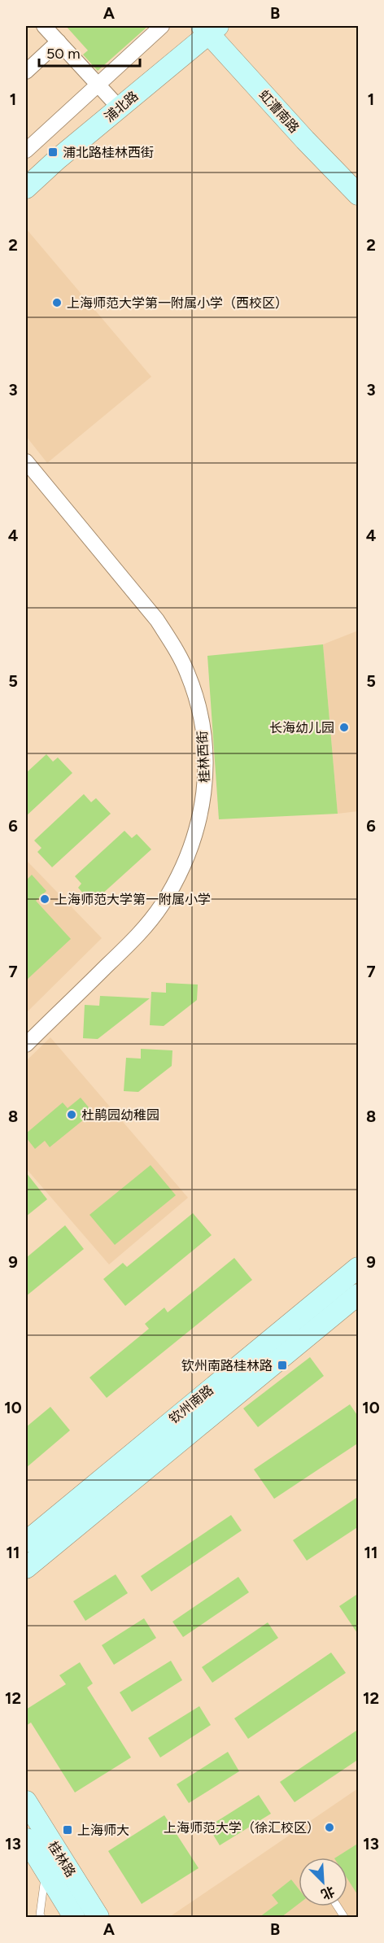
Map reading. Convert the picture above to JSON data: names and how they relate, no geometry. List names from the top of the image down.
{
  "streets": {
    "street": [
      "浦北路",
      "虹漕南路",
      "桂林西街",
      "钦州南路",
      "桂林路"
    ]
  },
  "crossings": [
    ["浦北路", "虹漕南路"]
  ],
  "places": {
    "transit": ["浦北路桂林西街", "钦州南路桂林路", "上海师大"],
    "other": [
      "上海师范大学第一附属小学（西校区）",
      "长海幼儿园",
      "上海师范大学第一附属小学",
      "杜鹃园幼稚园",
      "上海师范大学（徐汇校区）"
    ]
  },
  "scale_bar": "50 m",
  "north": "bottom right",
  "grid": {
    "columns": ["A", "B"],
    "rows": [
      "1",
      "2",
      "3",
      "4",
      "5",
      "6",
      "7",
      "8",
      "9",
      "10",
      "11",
      "12",
      "13"
    ]
  }
}
